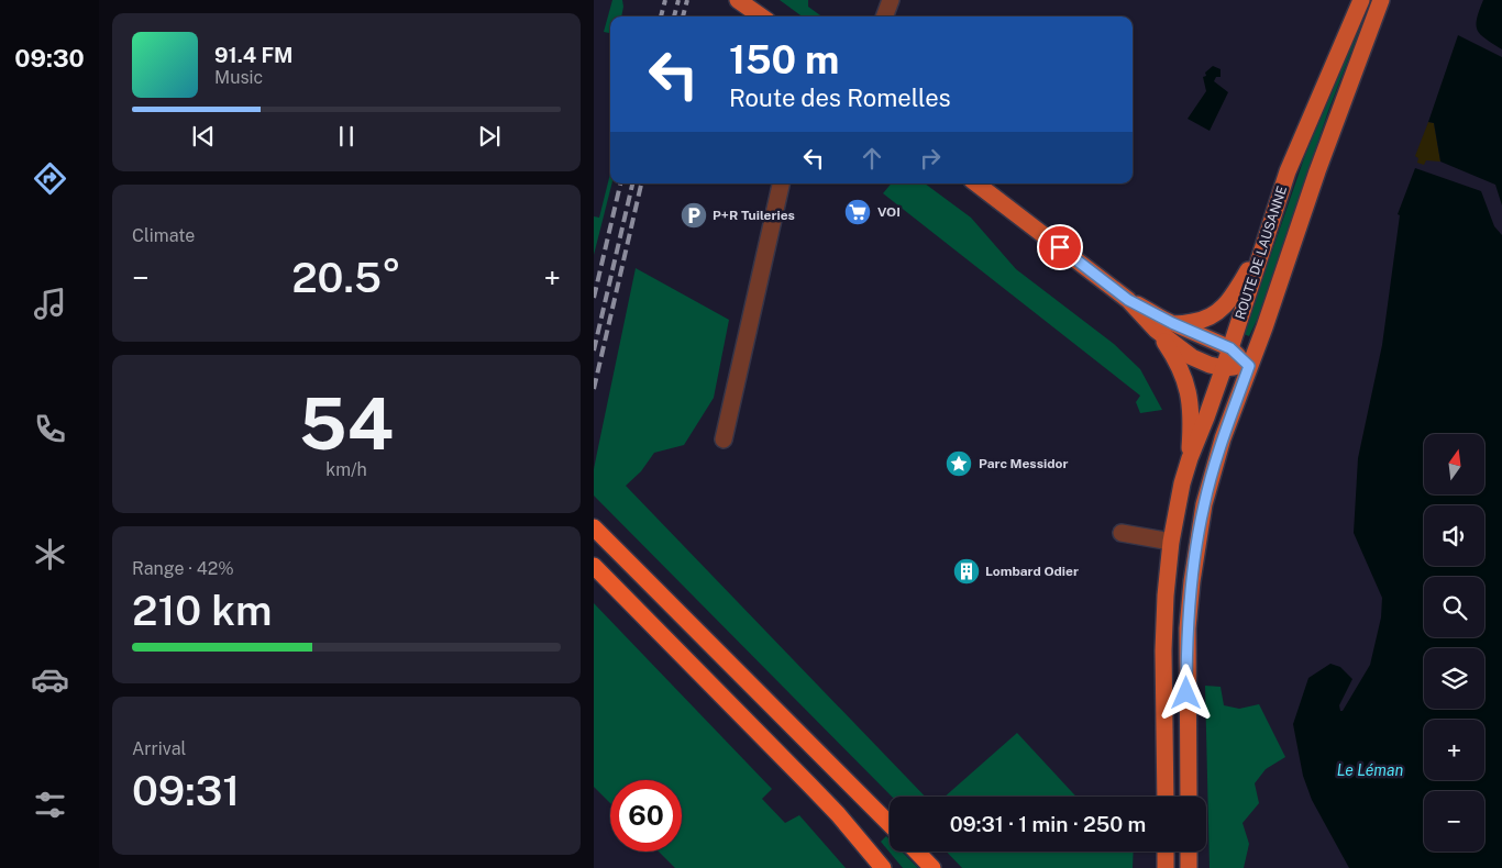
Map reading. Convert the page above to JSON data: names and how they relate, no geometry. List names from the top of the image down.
{
  "streets": {
    "main road": ["ROUTE DE LAUSANNE"]
  },
  "water": ["Le Léman"],
  "places": {
    "supermarket": ["VOI"],
    "parking": ["P+R Tuileries"],
    "place": ["Parc Messidor"],
    "building": ["Lombard Odier"]
  },
  "north": "top",
  "page": {
    "tabs": "09:30",
    "turn": ["150 m", "Route des Romelles"],
    "song": ["91.4 FM", "Music"],
    "tile": [
      "Climate",
      ["54", "km/h"],
      ["Range · 42%", "210 km"],
      ["Arrival", "09:31"]
    ],
    "heat": ["−", "20.5°", "+"],
    "map_buttons": ["+", "−"],
    "limit": "60",
    "trip": "09:31 · 1 min · 250 m"
  }
}
